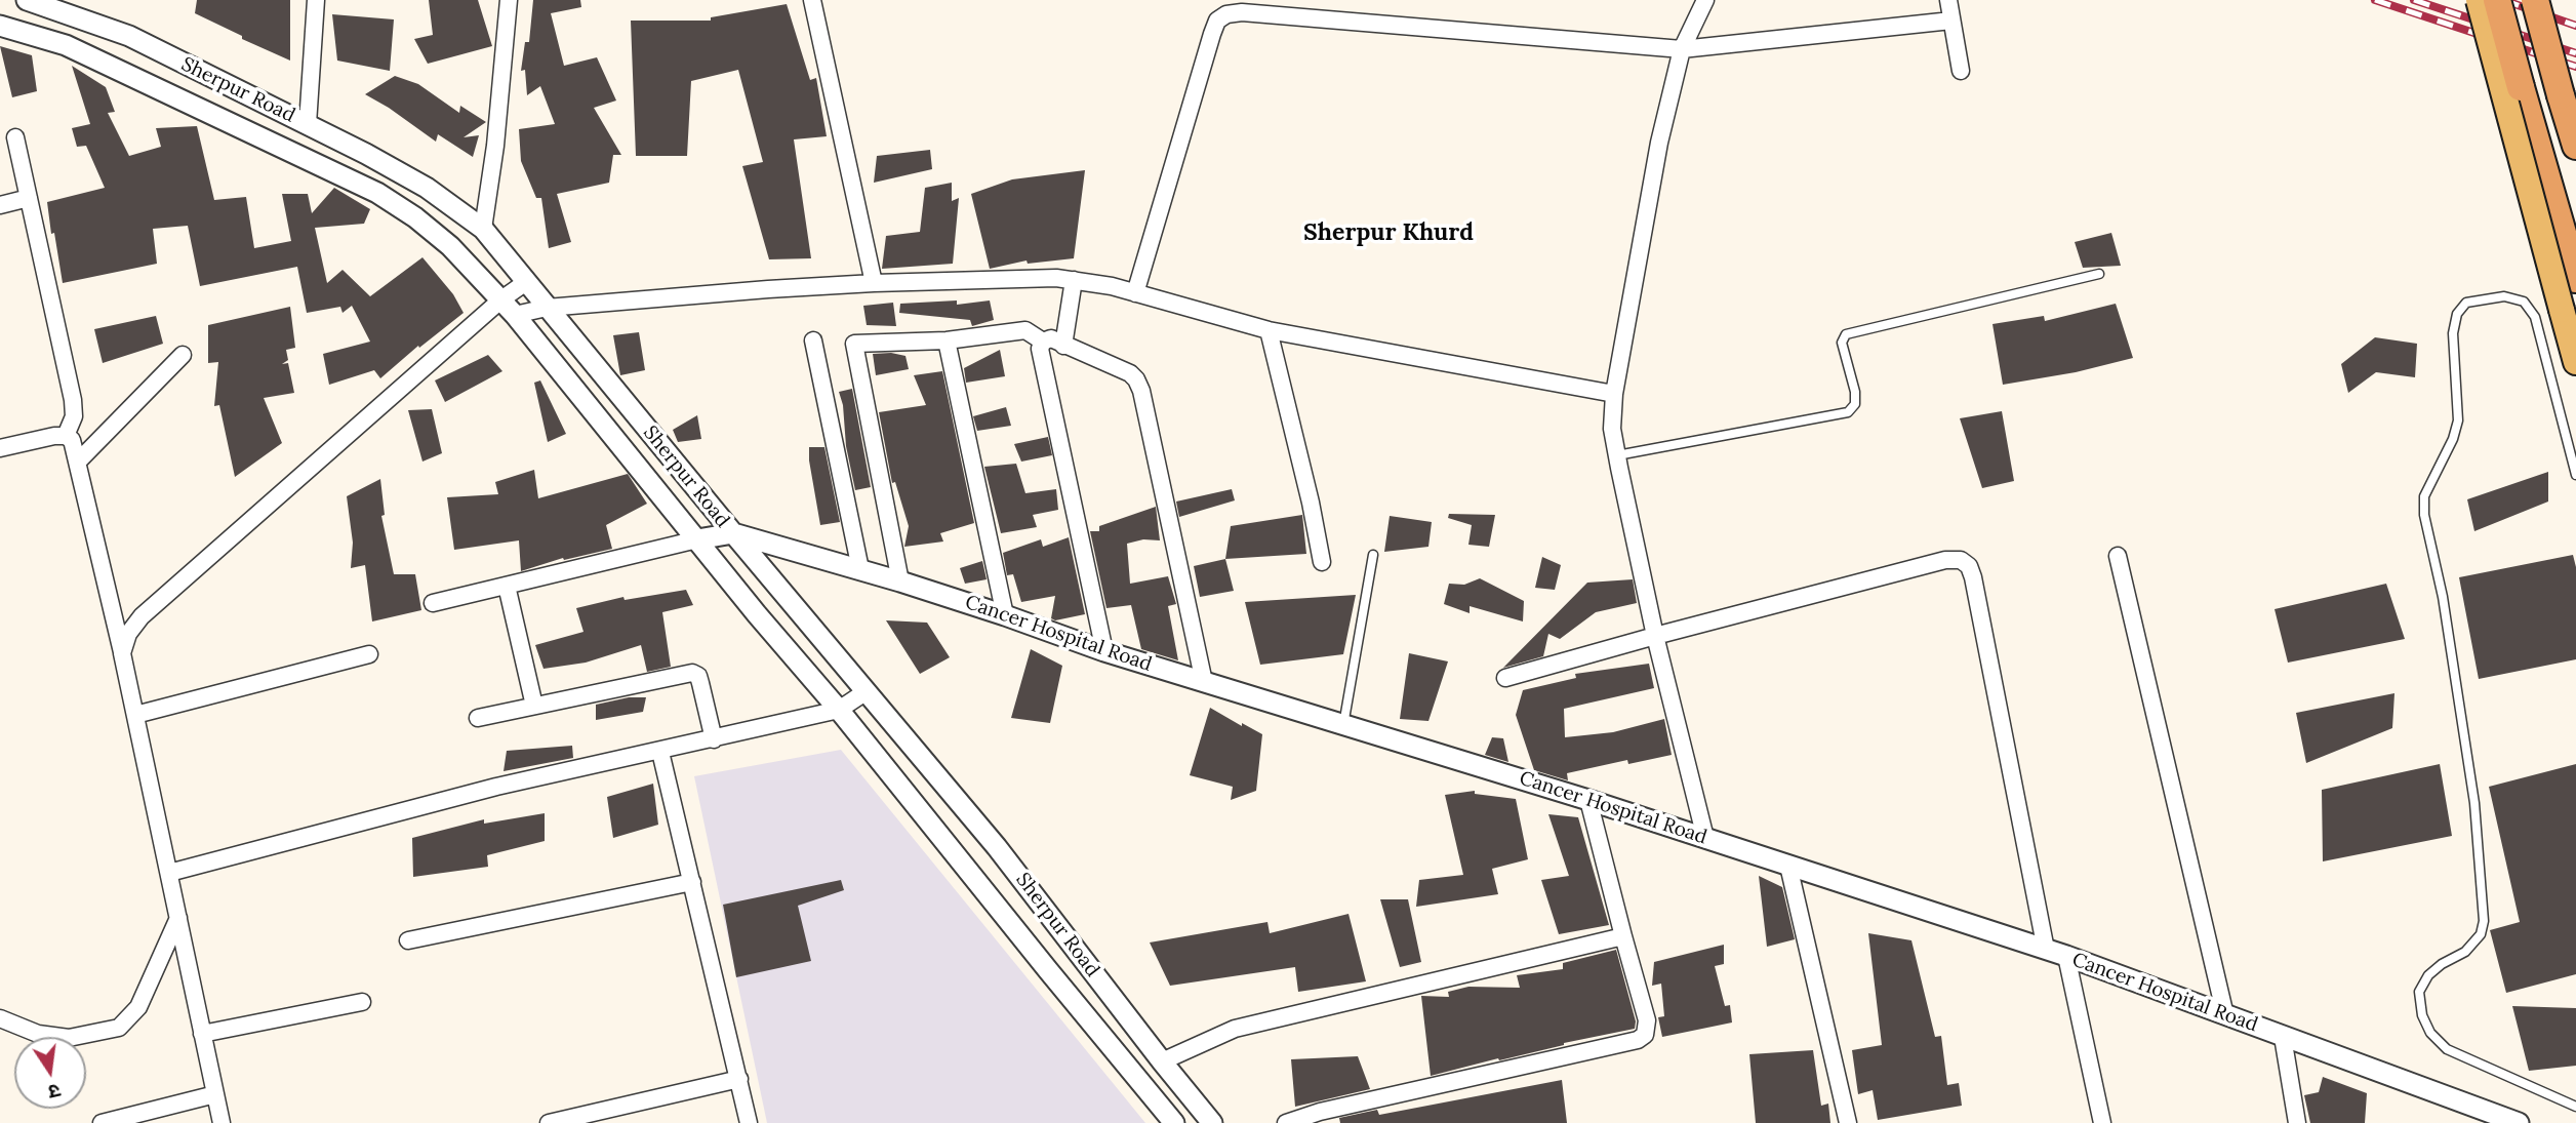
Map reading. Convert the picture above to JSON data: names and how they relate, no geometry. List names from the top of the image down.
{
  "streets": {
    "street": ["Sherpur Road", "Cancer Hospital Road"]
  },
  "crossings": [
    ["Sherpur Road", "Cancer Hospital Road"]
  ],
  "districts": ["Sherpur Khurd"],
  "north": "bottom"
}
